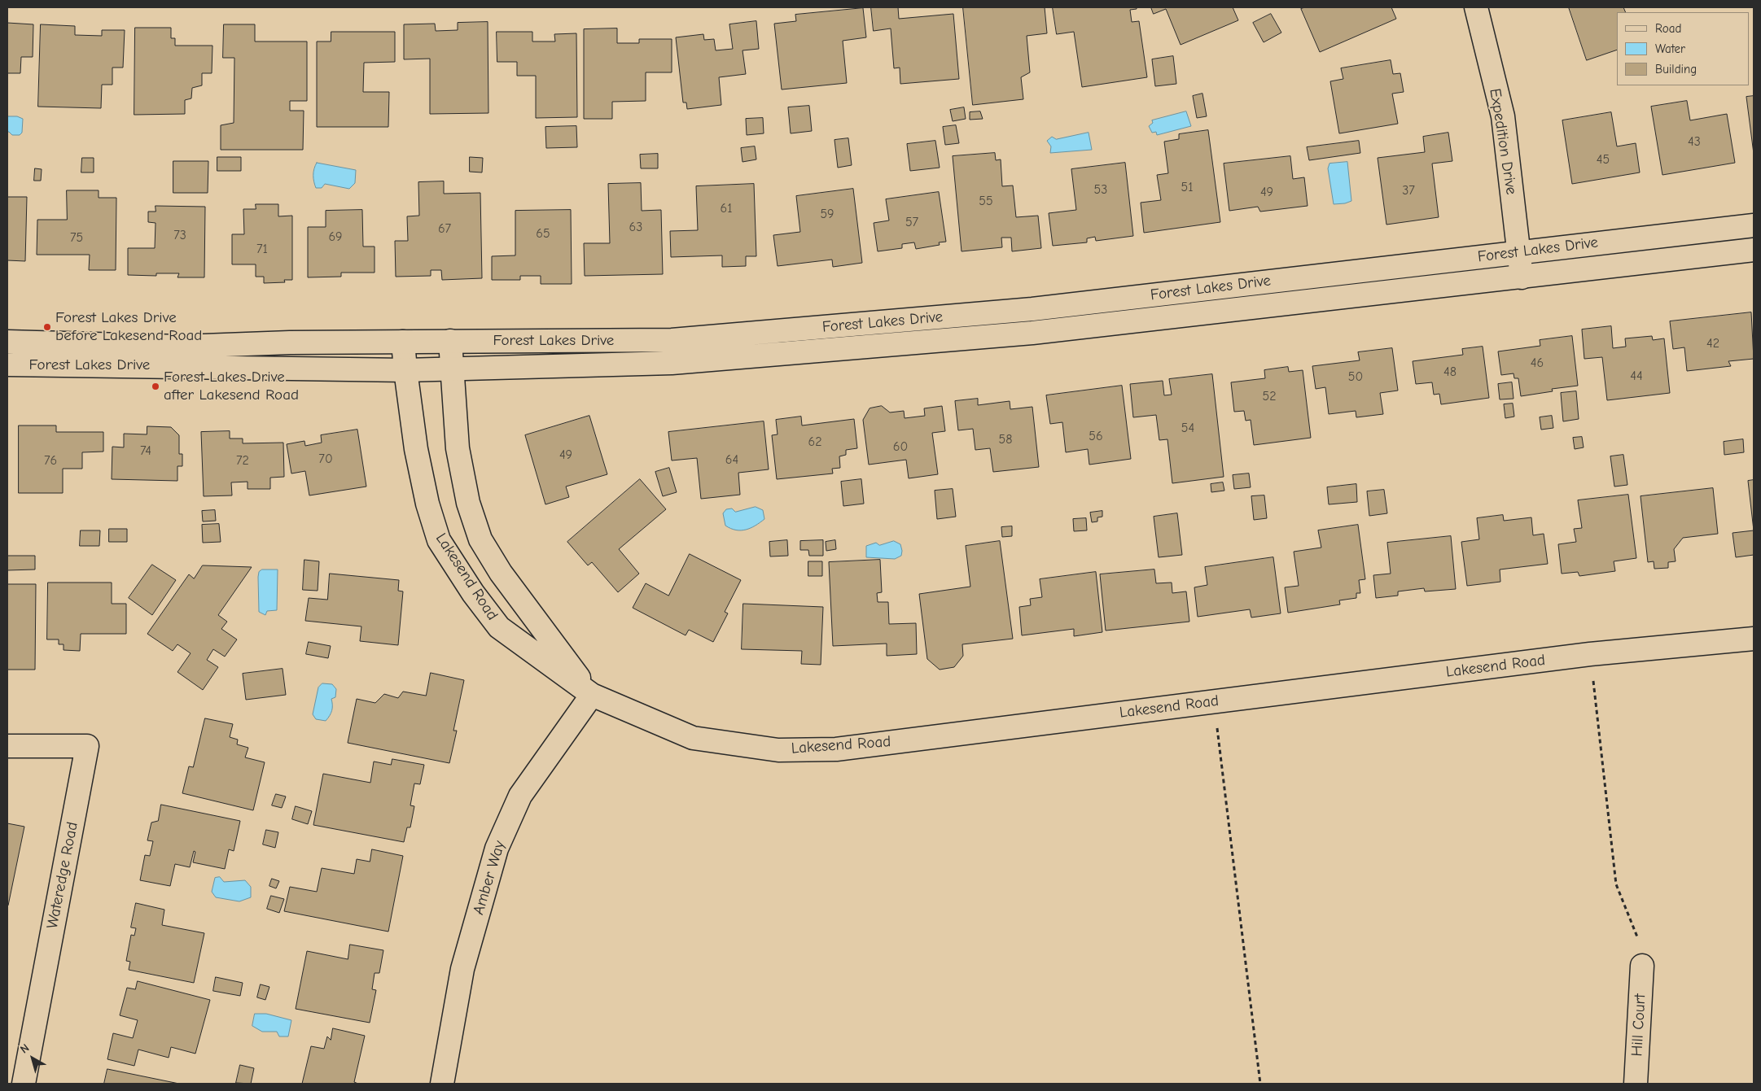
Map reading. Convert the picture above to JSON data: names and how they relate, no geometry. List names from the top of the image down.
{
  "streets": {
    "main road": [
      "Expedition Drive",
      "Forest Lakes Drive",
      "Lakesend Road",
      "Wateredge Road",
      "Amber Way",
      "Hill Court"
    ]
  },
  "crossings": [
    ["Expedition Drive", "Forest Lakes Drive"],
    ["Forest Lakes Drive", "Lakesend Road"],
    ["Lakesend Road", "Amber Way"]
  ],
  "places": ["Forest Lakes Drive before Lakesend Road", "Forest Lakes Drive after Lakesend Road"],
  "house_numbers": [
    "43",
    "45",
    "51",
    "53",
    "37",
    "49",
    "55",
    "61",
    "59",
    "57",
    "63",
    "67",
    "65",
    "73",
    "69",
    "75",
    "71",
    "42",
    "46",
    "48",
    "44",
    "50",
    "52",
    "54",
    "56",
    "58",
    "62",
    "60",
    "74",
    "49",
    "70",
    "64",
    "76",
    "72"
  ],
  "legend": ["Road", "Water", "Building"],
  "north": "top left"
}
